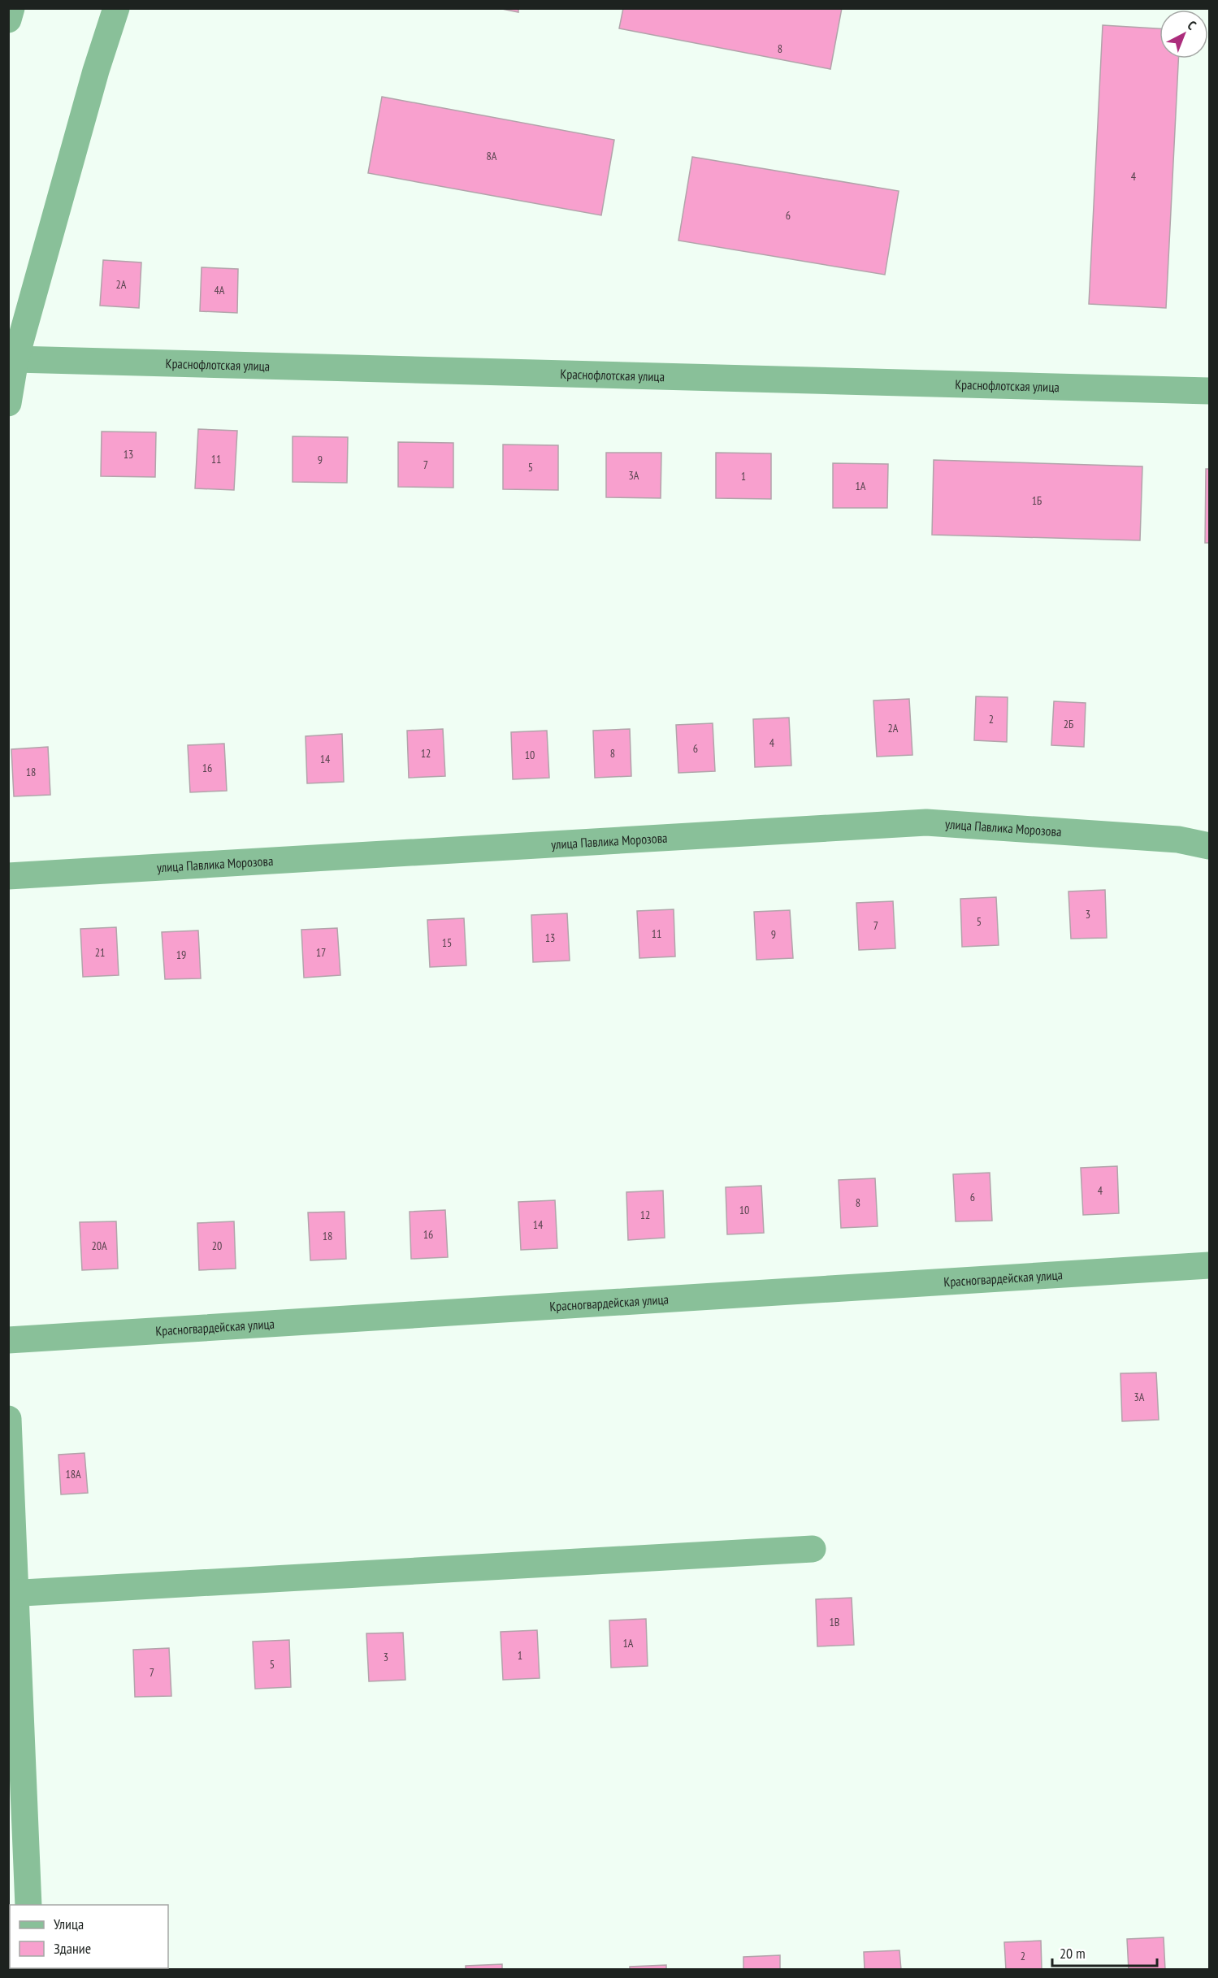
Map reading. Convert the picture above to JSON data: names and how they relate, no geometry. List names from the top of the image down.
{
  "streets": {
    "street": ["Краснофлотская улица", "улица Павлика Морозова", "Красногвардейская улица"]
  },
  "house_numbers": [
    "8",
    "8А",
    "4",
    "6",
    "2А",
    "4А",
    "13",
    "11",
    "9",
    "7",
    "5",
    "3А",
    "1",
    "1А",
    "1Б",
    "2",
    "2Б",
    "2А",
    "4",
    "6",
    "12",
    "8",
    "10",
    "14",
    "16",
    "18",
    "3",
    "5",
    "7",
    "11",
    "9",
    "13",
    "15",
    "21",
    "17",
    "19",
    "4",
    "6",
    "8",
    "10",
    "12",
    "14",
    "16",
    "18",
    "20А",
    "20",
    "3А",
    "18А",
    "1В",
    "1А",
    "1",
    "3",
    "5",
    "7",
    "2"
  ],
  "legend": ["Улица", "Здание"],
  "scale_bar": "20 m",
  "north": "top right"
}
